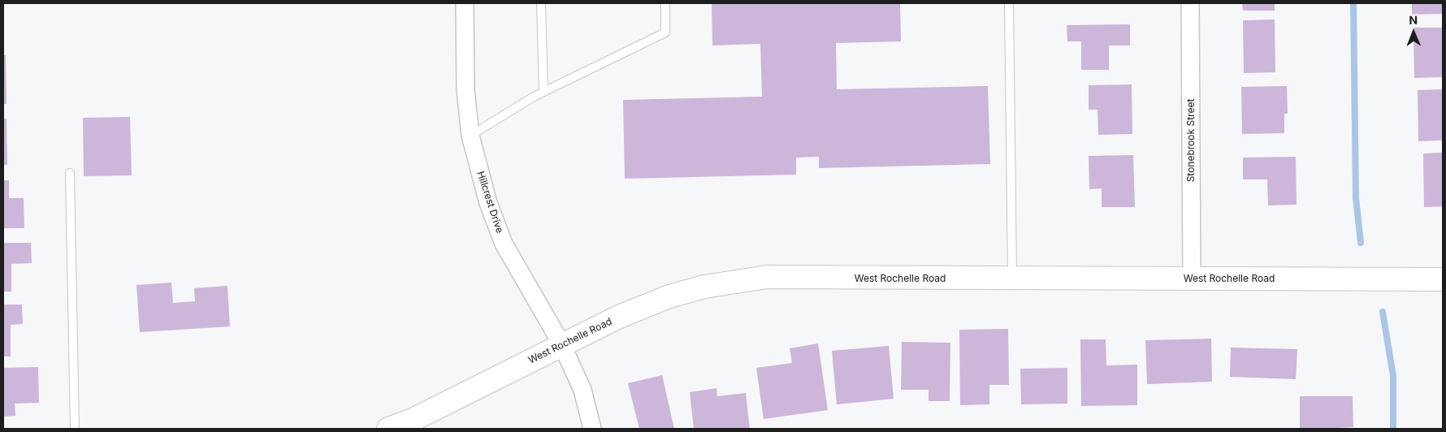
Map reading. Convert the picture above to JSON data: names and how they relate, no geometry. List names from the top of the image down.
{
  "streets": {
    "main road": ["West Rochelle Road"],
    "street": ["Stonebrook Street", "Hillcrest Drive"]
  },
  "crossings": [
    ["Stonebrook Street", "West Rochelle Road"],
    ["Hillcrest Drive", "West Rochelle Road"]
  ],
  "north": "top"
}
